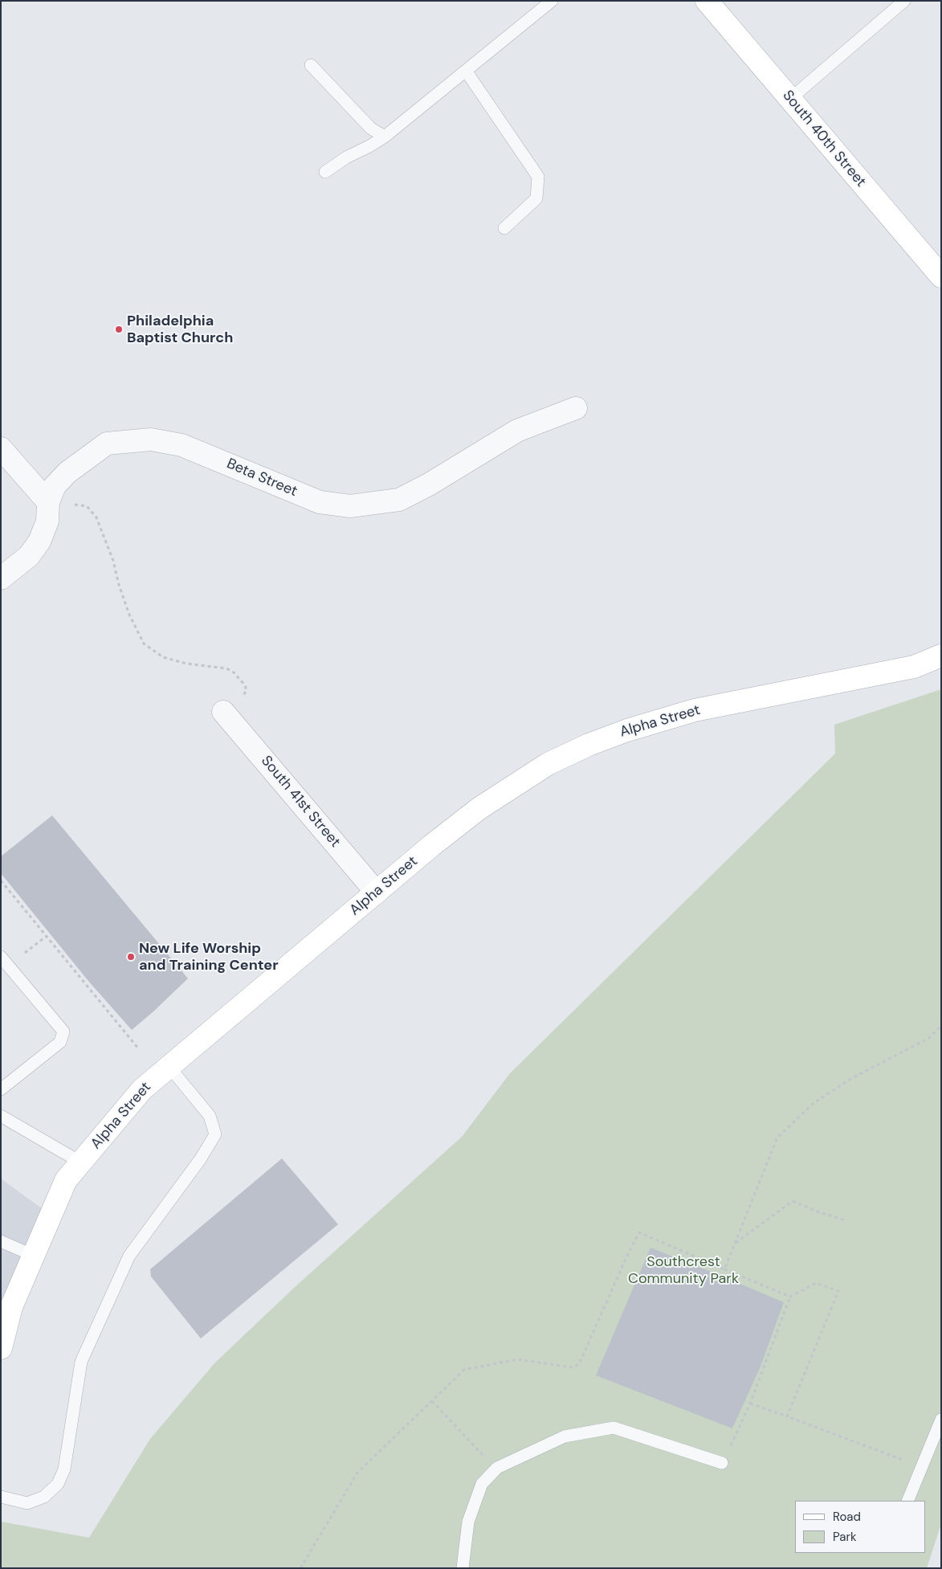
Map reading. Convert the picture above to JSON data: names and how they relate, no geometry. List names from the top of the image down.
{
  "streets": {
    "street": [
      "South 40th Street",
      "Beta Street",
      "Alpha Street",
      "South 41st Street"
    ]
  },
  "crossings": [
    ["Alpha Street", "South 41st Street"]
  ],
  "parks": ["Southcrest Community Park"],
  "places": ["Philadelphia Baptist Church", "New Life Worship and Training Center"],
  "legend": ["Road", "Park"]
}
